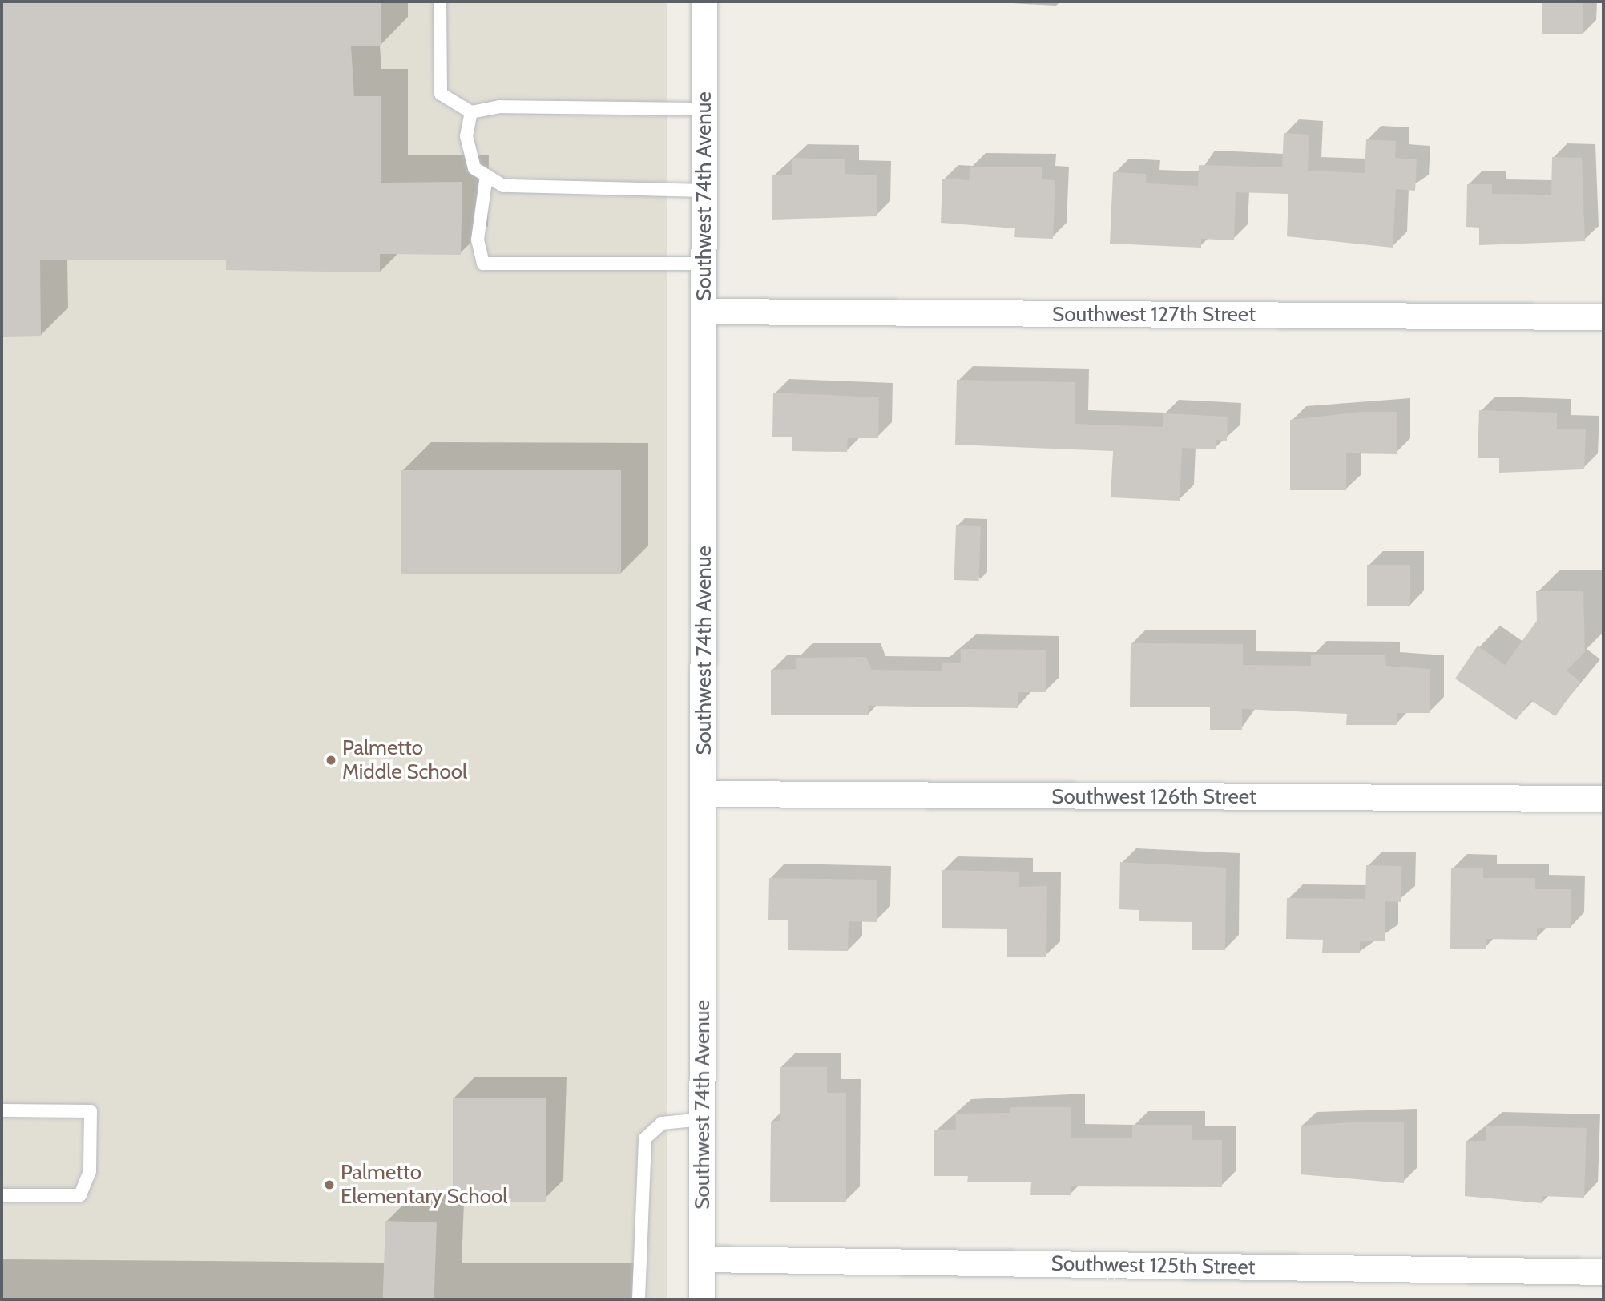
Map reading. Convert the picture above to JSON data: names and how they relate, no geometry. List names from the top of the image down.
{
  "streets": {
    "street": [
      "Southwest 74th Avenue",
      "Southwest 127th Street",
      "Southwest 126th Street",
      "Southwest 125th Street"
    ]
  },
  "crossings": [
    ["Southwest 74th Avenue", "Southwest 127th Street"],
    ["Southwest 74th Avenue", "Southwest 126th Street"],
    ["Southwest 74th Avenue", "Southwest 125th Street"]
  ],
  "places": ["Palmetto Middle School", "Palmetto Elementary School"]
}
